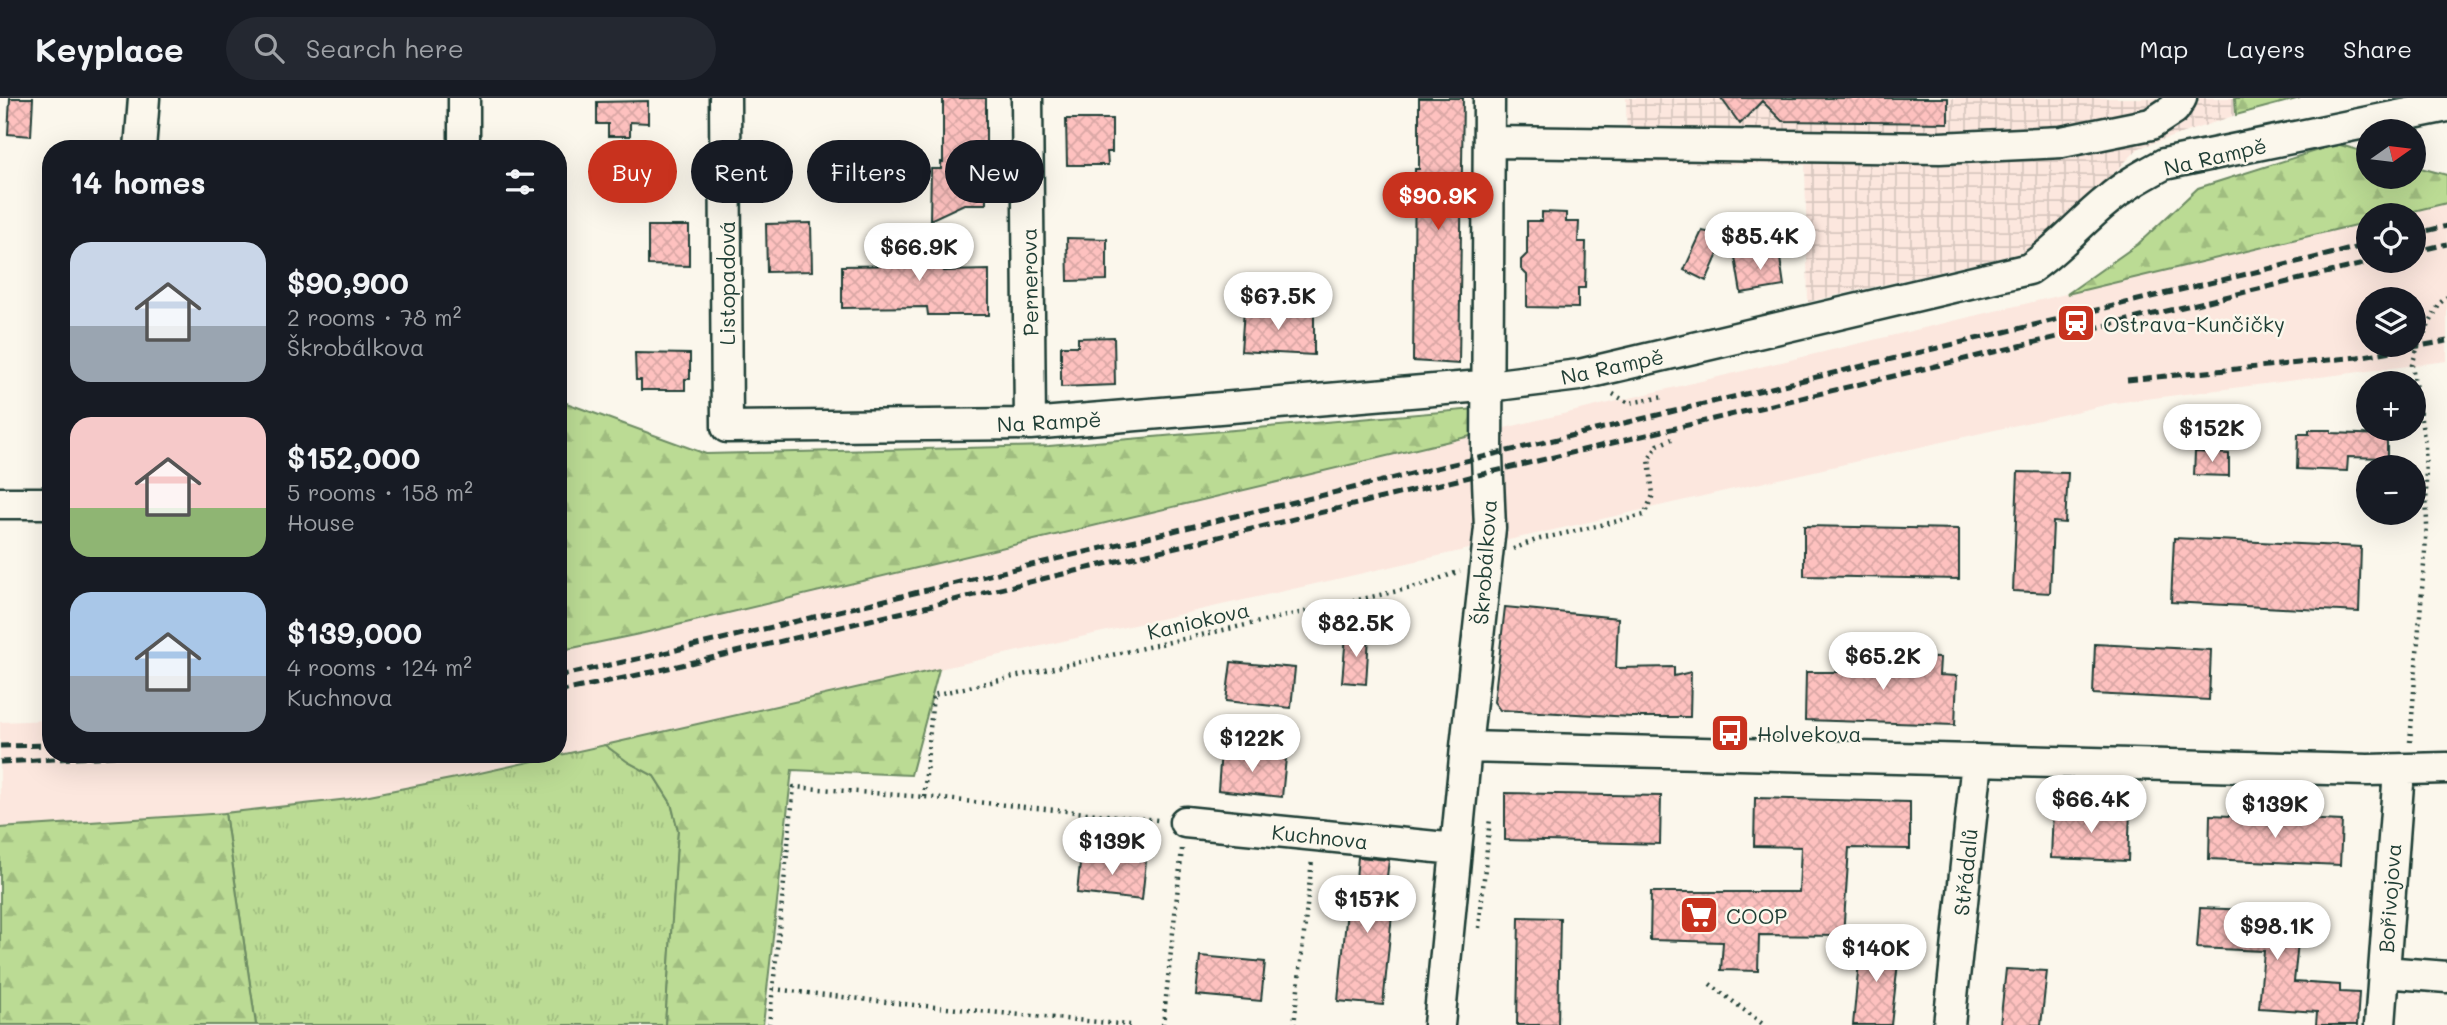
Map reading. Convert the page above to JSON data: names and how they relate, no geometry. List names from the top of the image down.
{
  "streets": {
    "street": [
      "Na Rampě",
      "Pernerova",
      "Listopadová",
      "Škrobálkova",
      "Kuchnova",
      "Střádalů",
      "Bořivojova"
    ],
    "path": ["Kaniokova"]
  },
  "crossings": [
    ["Na Rampě", "Pernerova"],
    ["Na Rampě", "Listopadová"],
    ["Na Rampě", "Škrobálkova"],
    ["Škrobálkova", "Kaniokova"],
    ["Škrobálkova", "Kuchnova"]
  ],
  "places": {
    "station": ["Ostrava-Kunčičky"],
    "bus stop": ["Holvekova"],
    "supermarket": ["COOP"]
  },
  "north": "right",
  "page": {
    "header": "Keyplace",
    "search": "Search here",
    "nav": ["Map", "Layers", "Share"],
    "map_buttons": ["+", "−"],
    "chip": [
      "Buy",
      "Rent",
      "Filters",
      "New"
    ],
    "heading": "14 homes",
    "price": [
      "$90.9K",
      "$85.4K",
      "$66.9K",
      "$67.5K",
      "$152K",
      "$82.5K",
      "$65.2K",
      "$122K",
      "$66.4K",
      "$139K",
      "$139K",
      "$157K",
      "$98.1K",
      "$140K"
    ],
    "list": [
      {
        "name": "$90,900",
        "note": "2 rooms · 78 m² · Škrobálkova"
      },
      {
        "name": "$152,000",
        "note": "5 rooms · 158 m² · House"
      },
      {
        "name": "$139,000",
        "note": "4 rooms · 124 m² · Kuchnova"
      }
    ]
  }
}
